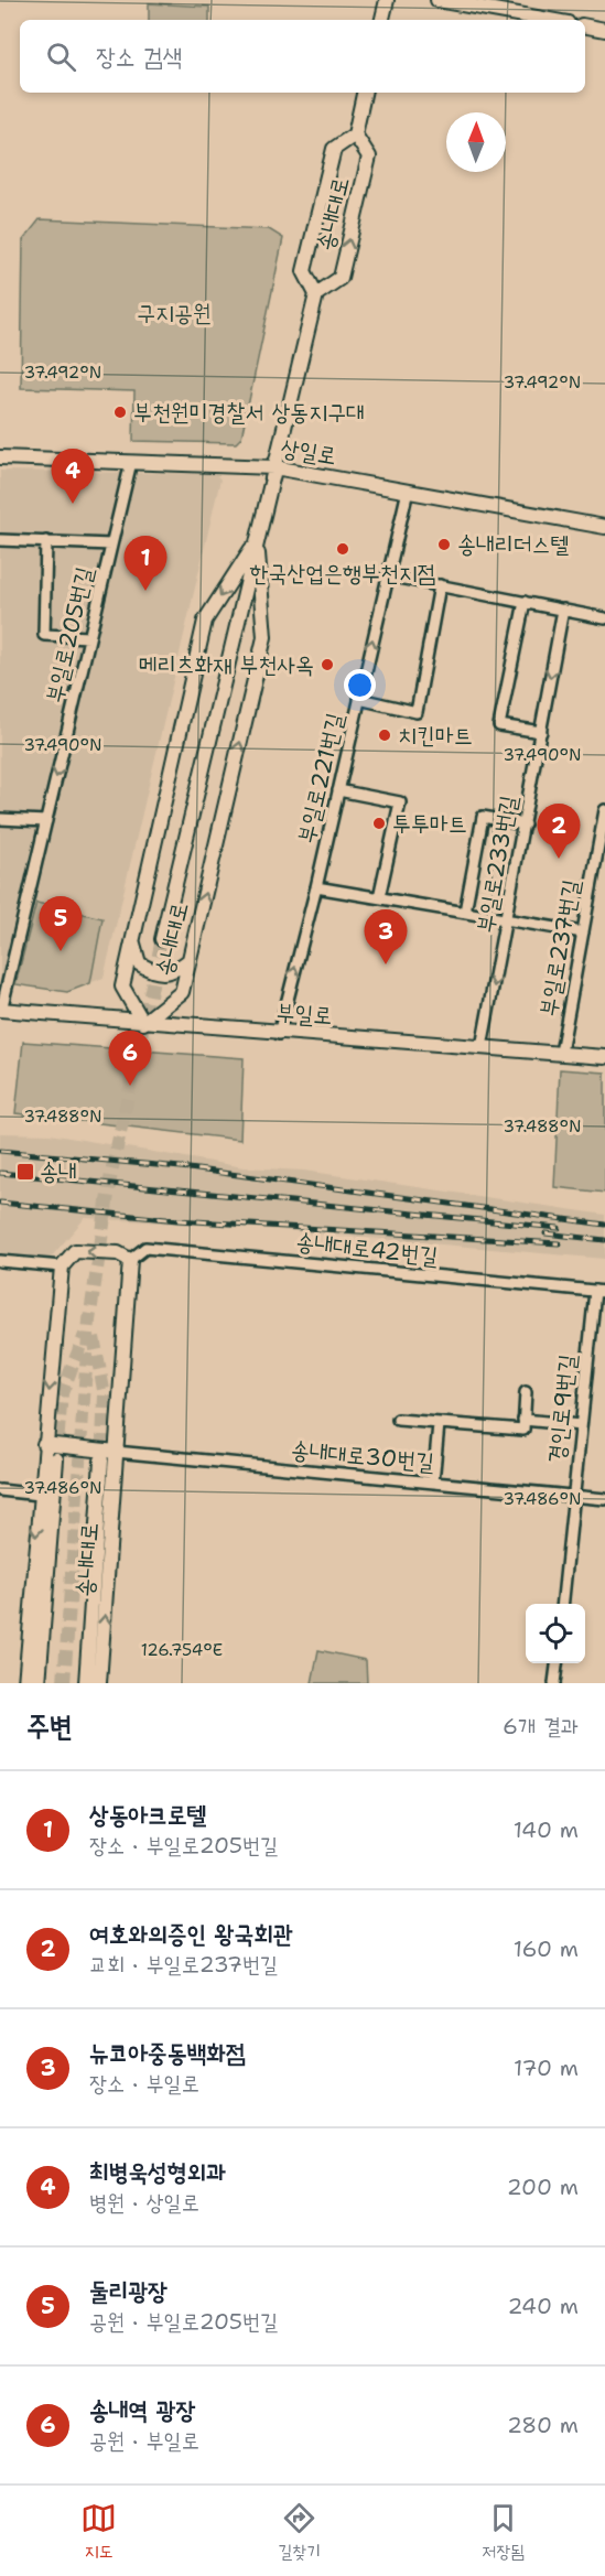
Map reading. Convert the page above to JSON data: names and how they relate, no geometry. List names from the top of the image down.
{
  "streets": {
    "street": [
      "송내대로",
      "상일로",
      "부일로205번길",
      "부일로221번길",
      "부일로233번길",
      "부일로237번길",
      "부일로",
      "송내대로42번길",
      "경인로9번길",
      "송내대로30번길"
    ]
  },
  "crossings": [
    ["송내대로", "상일로"],
    ["송내대로", "부일로"],
    ["송내대로", "송내대로42번길"],
    ["송내대로", "송내대로30번길"],
    ["상일로", "부일로205번길"],
    ["상일로", "부일로221번길"],
    ["부일로205번길", "부일로"],
    ["부일로221번길", "부일로"],
    ["부일로233번길", "부일로"],
    ["부일로237번길", "부일로"],
    ["송내대로42번길", "경인로9번길"],
    ["경인로9번길", "송내대로30번길"]
  ],
  "one_way": ["부일로221번길", "부일로233번길"],
  "parks": ["구지공원"],
  "places": {
    "other": [
      "부천원미경찰서 상동지구대",
      "송내리더스텔",
      "한국산업은행부천지점",
      "메리츠화재 부천사옥",
      "치킨마트",
      "투투마트"
    ],
    "transit": ["송내"]
  },
  "north": "top",
  "page": {
    "search": "장소 검색",
    "pins": [
      "4",
      "1",
      "2",
      "5",
      "3",
      "6"
    ],
    "heading": ["주변", "6개 결과"],
    "list": [
      {
        "mark": "1",
        "name": "상동아크로텔",
        "note": "장소 · 부일로205번길",
        "value": "140 m"
      },
      {
        "mark": "2",
        "name": "여호와의증인 왕국회관",
        "note": "교회 · 부일로237번길",
        "value": "160 m"
      },
      {
        "mark": "3",
        "name": "뉴코아중동백화점",
        "note": "장소 · 부일로",
        "value": "170 m"
      },
      {
        "mark": "4",
        "name": "최병욱성형외과",
        "note": "병원 · 상일로",
        "value": "200 m"
      },
      {
        "mark": "5",
        "name": "둘리광장",
        "note": "공원 · 부일로205번길",
        "value": "240 m"
      },
      {
        "mark": "6",
        "name": "송내역 광장",
        "note": "공원 · 부일로",
        "value": "280 m"
      }
    ],
    "nav": ["지도", "길찾기", "저장됨"]
  },
  "coordinates": [
    "37.492°N",
    "37.490°N",
    "37.488°N",
    "37.486°N",
    "126.754°E"
  ]
}
